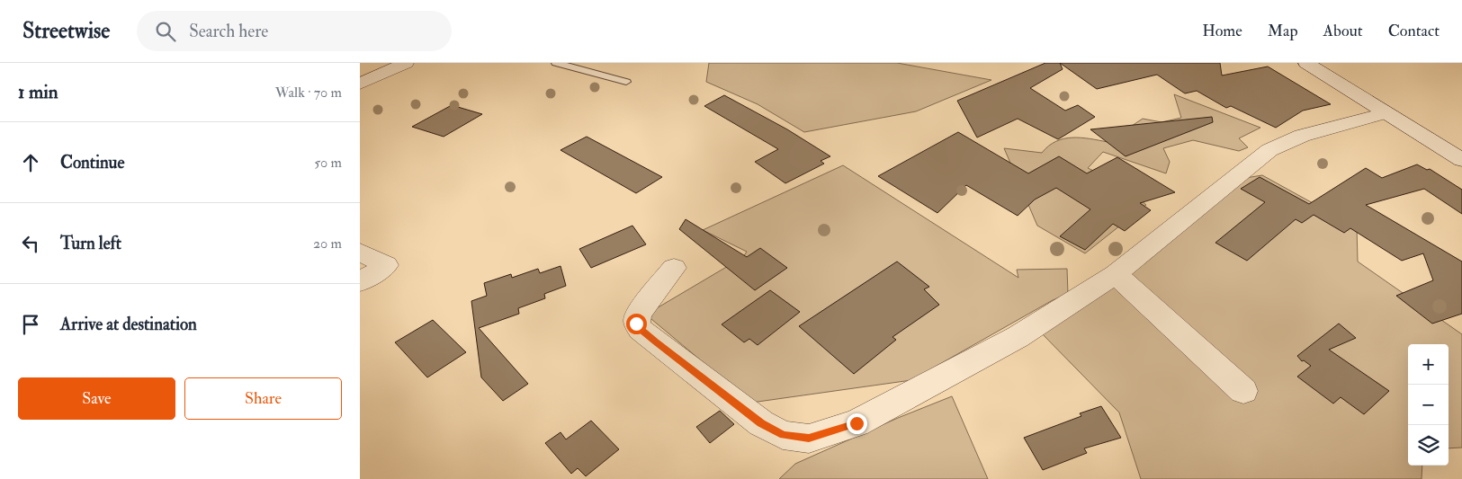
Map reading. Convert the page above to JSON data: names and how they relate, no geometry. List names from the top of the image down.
{
  "page": {
    "header": "Streetwise",
    "search": "Search here",
    "nav": [
      "Home",
      "Map",
      "About",
      "Contact"
    ],
    "heading": ["1 min", "Walk · 70 m"],
    "list": [
      ["Continue", "50 m"],
      ["Turn left", "20 m"],
      "Arrive at destination"
    ],
    "map_buttons": ["+", "−"],
    "buttons": ["Save", "Share"]
  }
}
